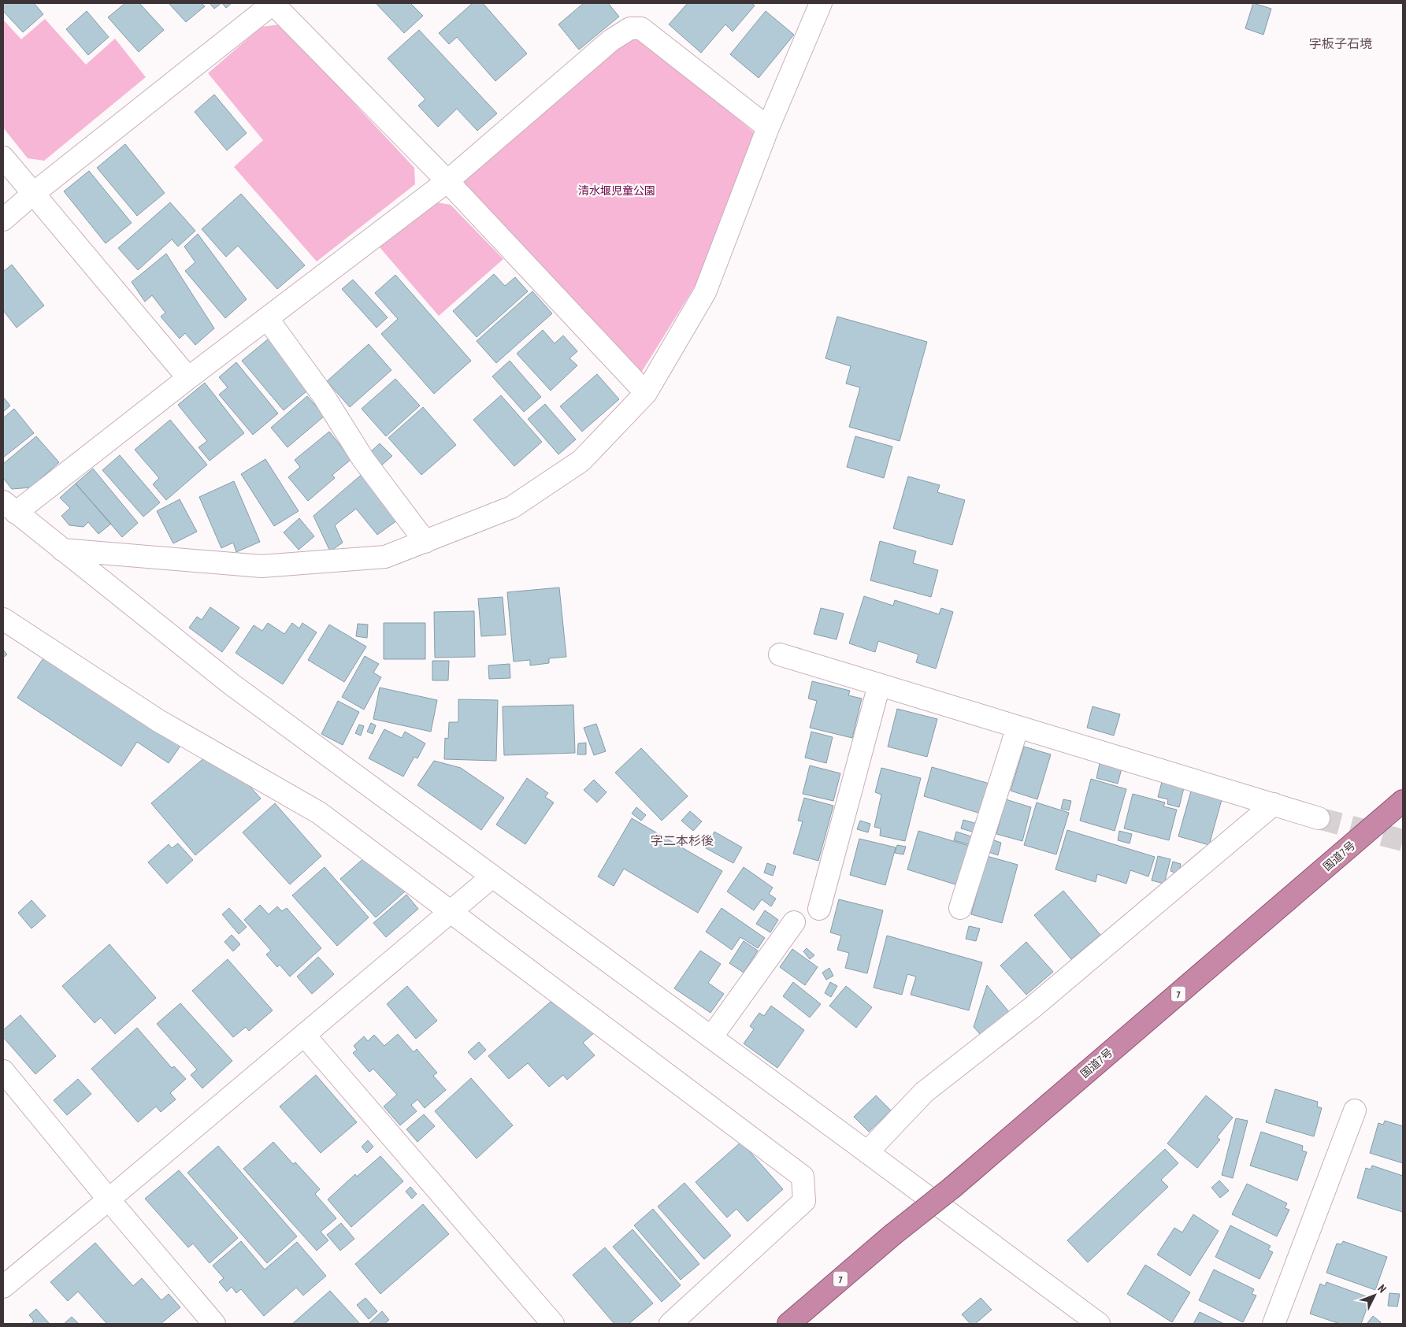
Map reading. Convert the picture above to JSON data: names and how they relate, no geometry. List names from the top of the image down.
{
  "streets": {
    "highway": ["国道7号", "7"]
  },
  "districts": ["字板子石境", "字二本杉後"],
  "parks": ["清水堰児童公園"],
  "north": "top right"
}
